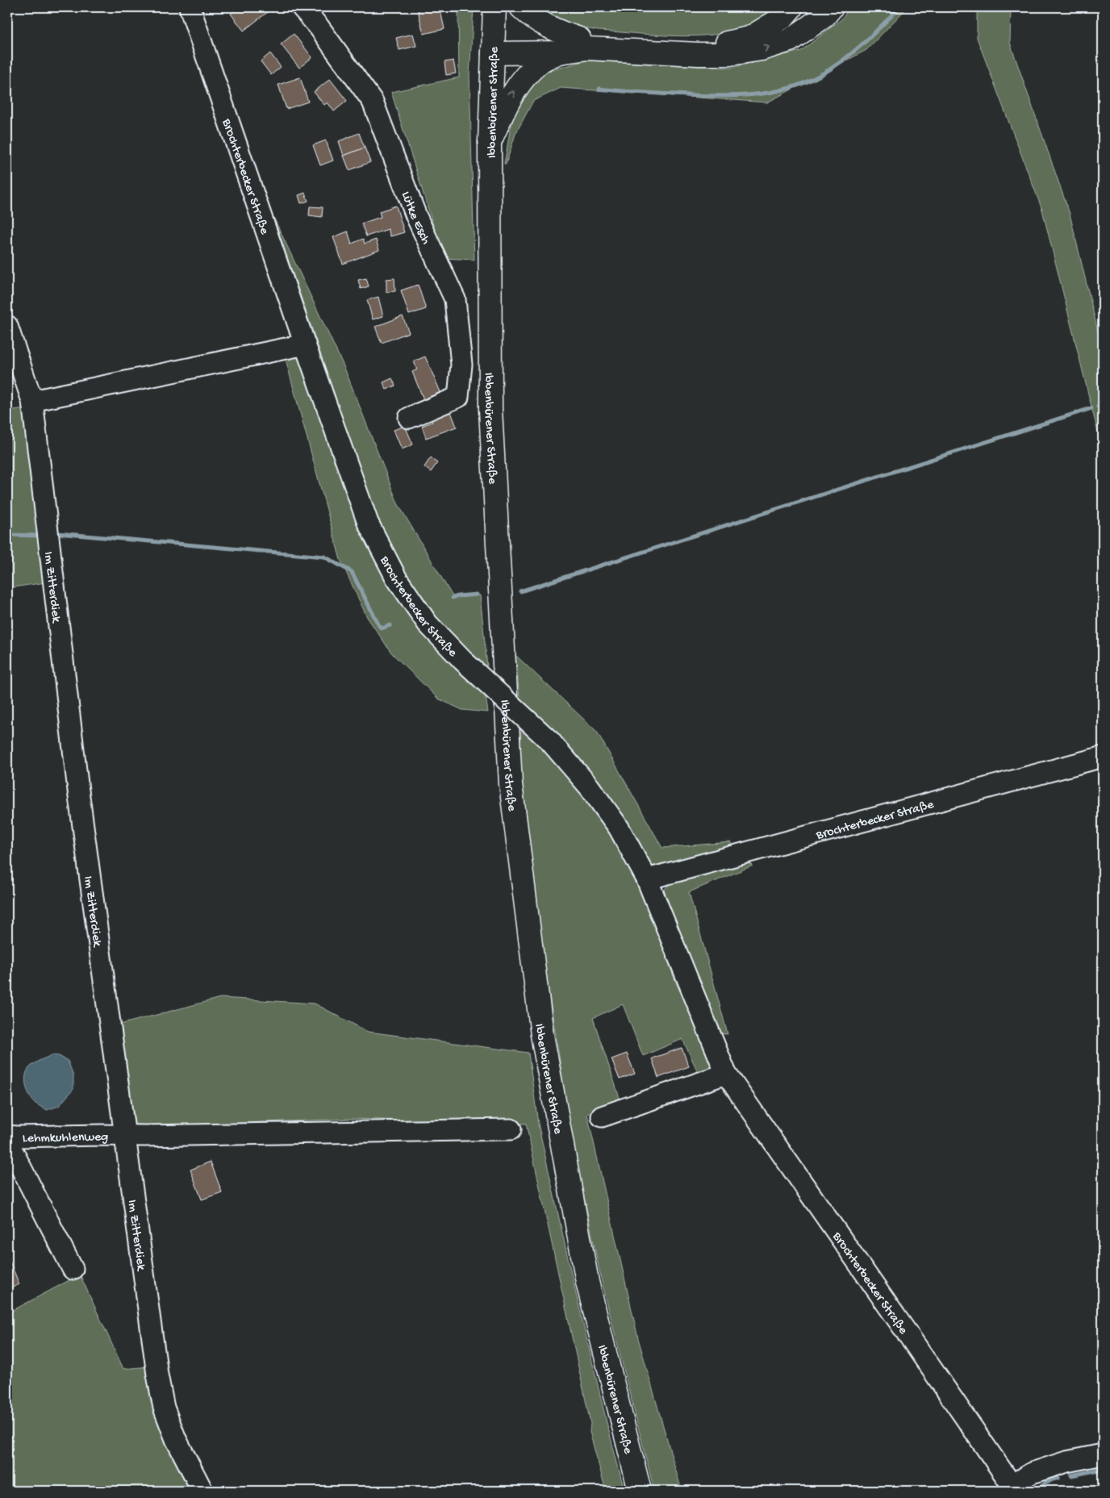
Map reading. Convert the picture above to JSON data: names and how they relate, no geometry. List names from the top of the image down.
{
  "streets": {
    "main road": ["Ibbenbürener Straße"],
    "street": [
      "Brochterbecker Straße",
      "Lütke Esch",
      "Im Zitterdiek",
      "Lehmkuhlenweg"
    ]
  },
  "crossings": [
    ["Im Zitterdiek", "Lehmkuhlenweg"]
  ]
}
